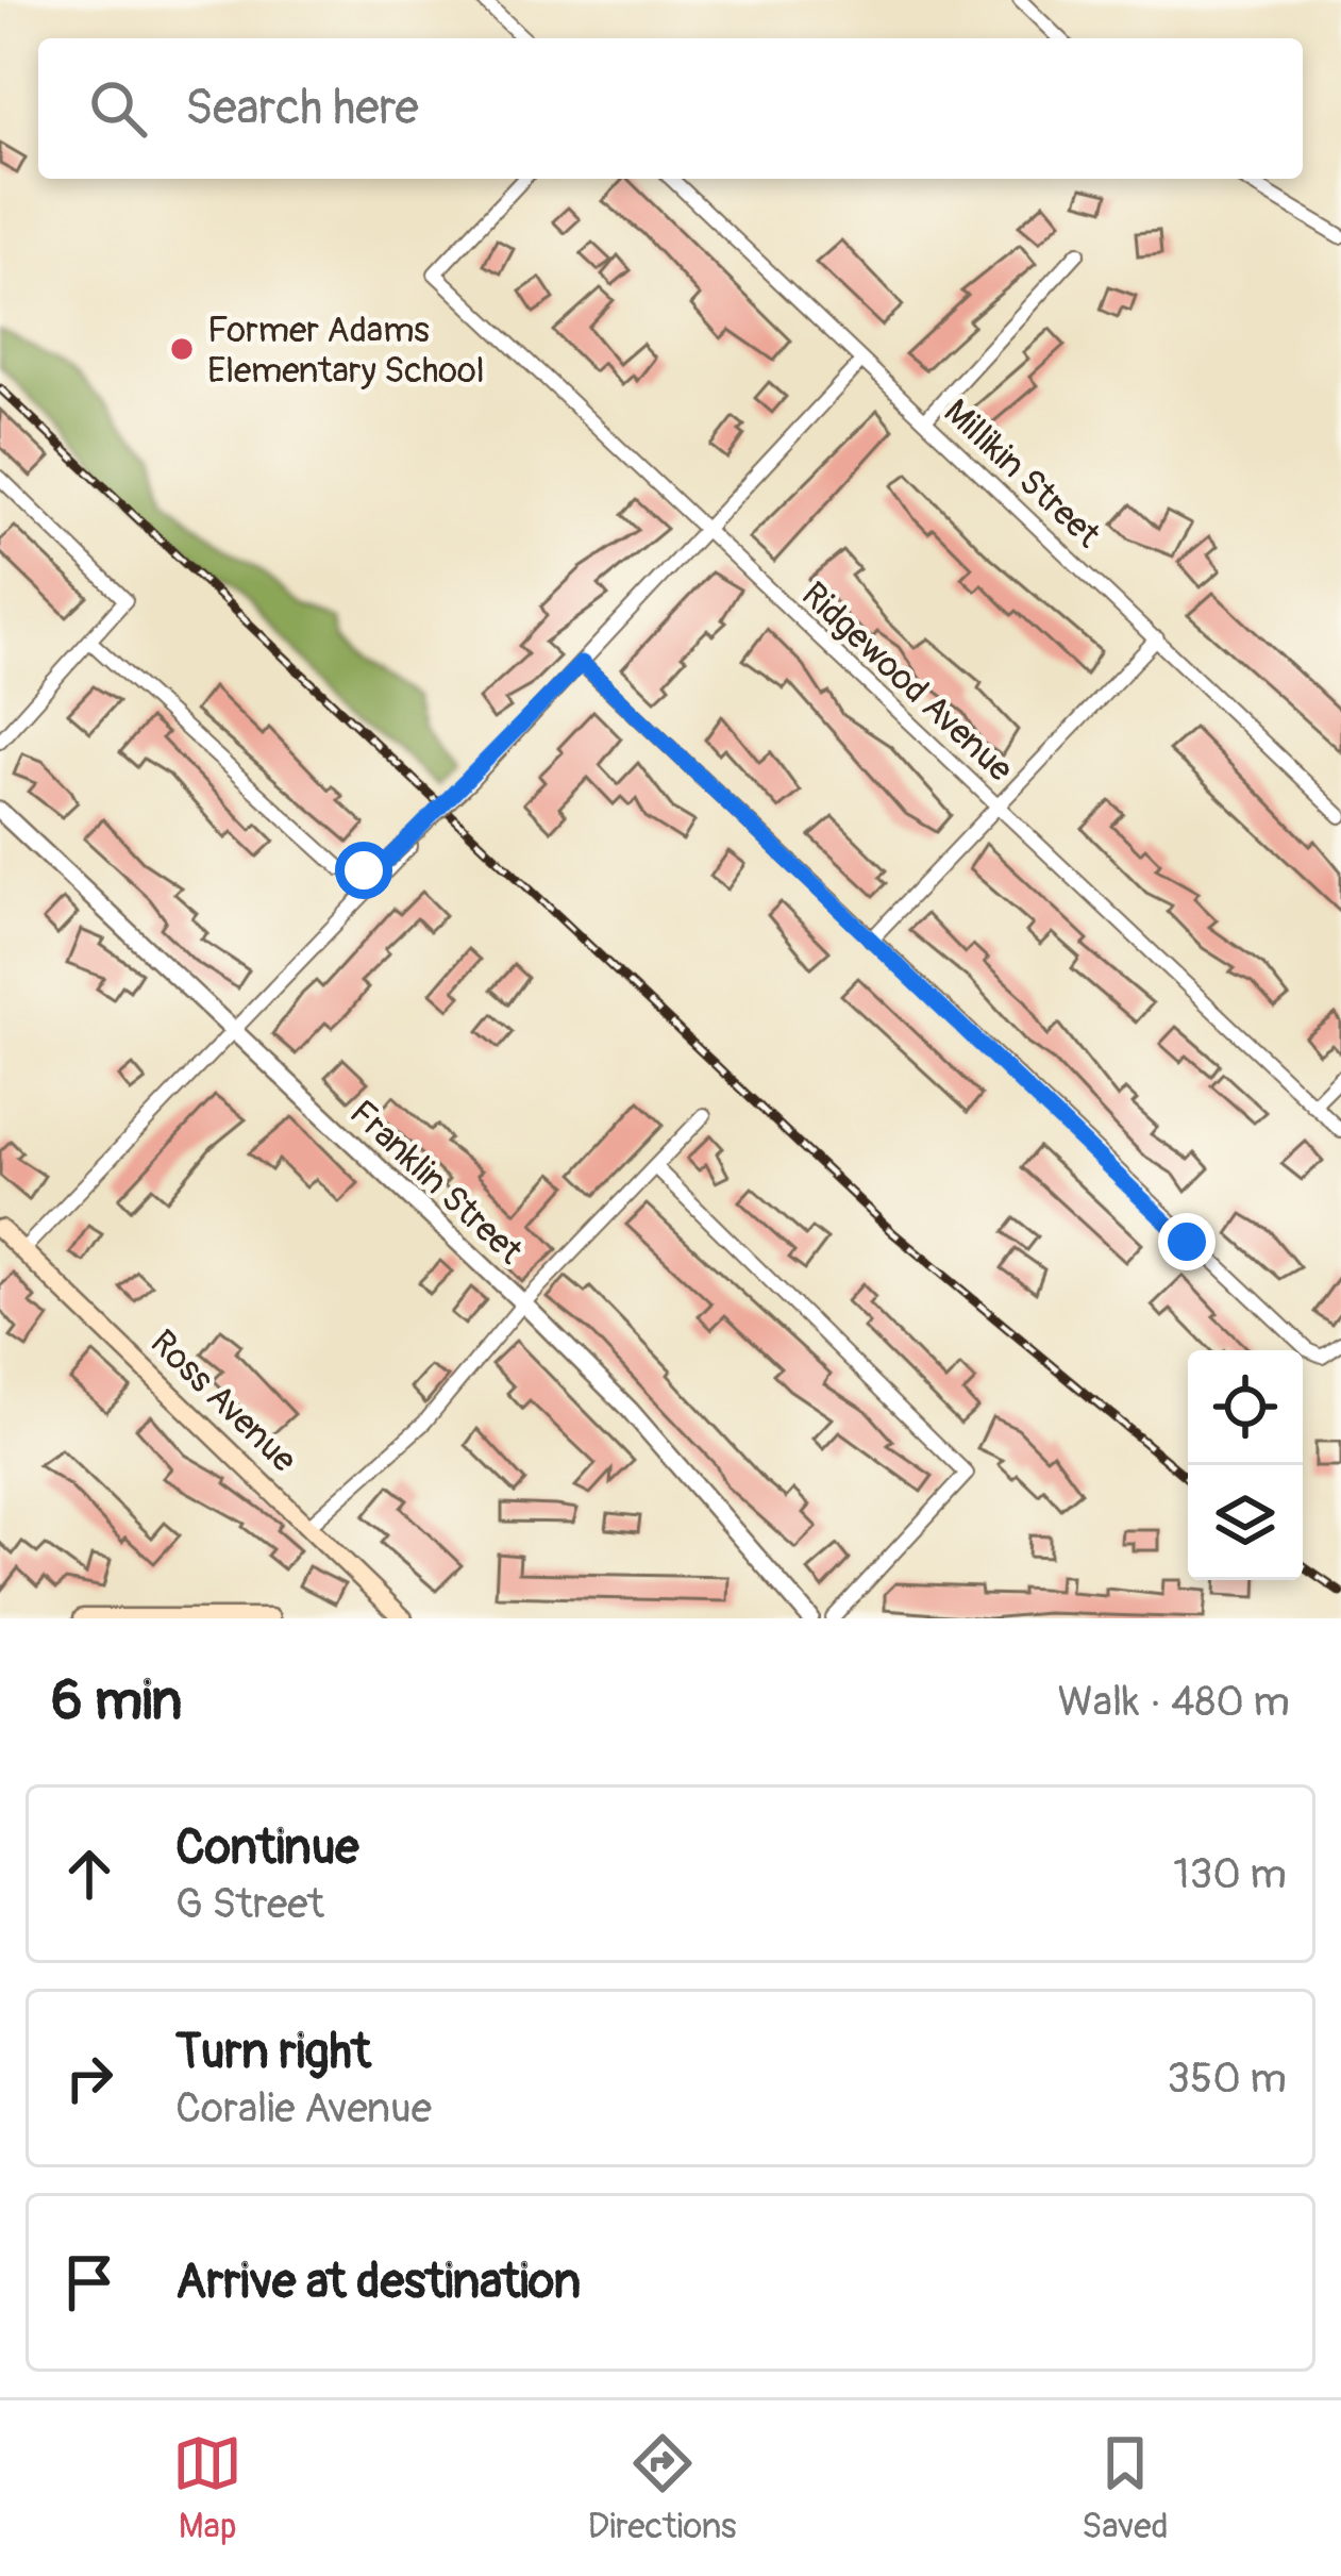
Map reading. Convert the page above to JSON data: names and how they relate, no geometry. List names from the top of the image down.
{
  "streets": {
    "main road": ["Ross Avenue"],
    "street": ["Millikin Street", "Ridgewood Avenue", "Franklin Street"]
  },
  "places": ["Former Adams Elementary School"],
  "page": {
    "search": "Search here",
    "heading": ["6 min", "Walk · 480 m"],
    "list": [
      ["Continue", "G Street", "130 m"],
      ["Turn right", "Coralie Avenue", "350 m"],
      "Arrive at destination"
    ],
    "nav": ["Map", "Directions", "Saved"]
  }
}
